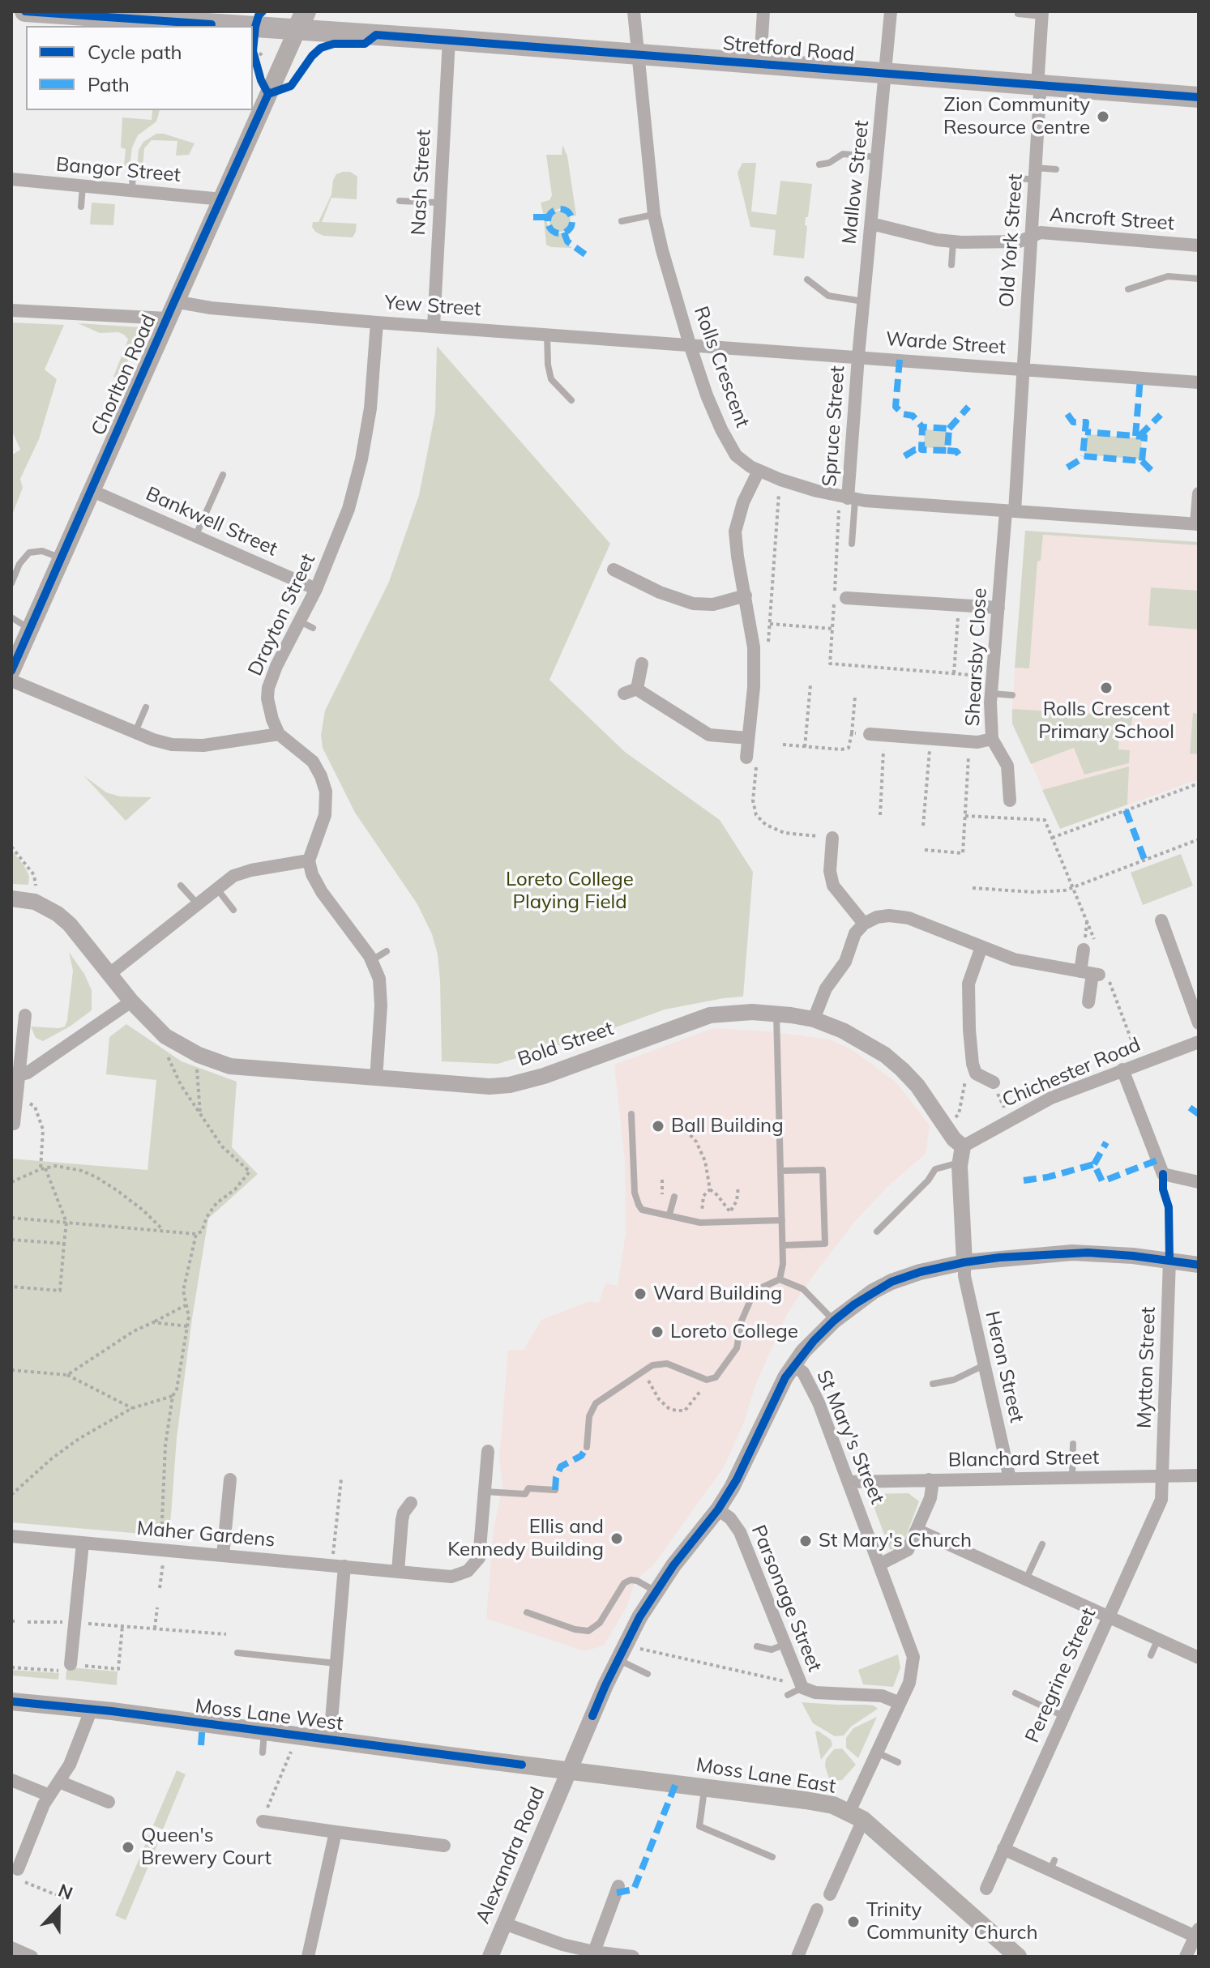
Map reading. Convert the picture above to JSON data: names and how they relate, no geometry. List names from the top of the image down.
{
  "streets": {
    "main road": [
      "Stretford Road",
      "Chorlton Road",
      "Moss Lane West",
      "Moss Lane East"
    ],
    "street": [
      "Bangor Street",
      "Nash Street",
      "Mallow Street",
      "Ancroft Street",
      "Old York Street",
      "Yew Street",
      "Warde Street",
      "Rolls Crescent",
      "Spruce Street",
      "Bankwell Street",
      "Drayton Street",
      "Shearsby Close",
      "Bold Street",
      "Chichester Road",
      "Heron Street",
      "Mytton Street",
      "St Mary's Street",
      "Blanchard Street",
      "Maher Gardens",
      "Parsonage Street",
      "Peregrine Street",
      "Alexandra Road"
    ]
  },
  "crossings": [
    ["Stretford Road", "Nash Street"],
    ["Stretford Road", "Mallow Street"],
    ["Stretford Road", "Old York Street"],
    ["Stretford Road", "Rolls Crescent"],
    ["Stretford Road", "Chorlton Road"],
    ["Bangor Street", "Chorlton Road"],
    ["Nash Street", "Yew Street"],
    ["Mallow Street", "Ancroft Street"],
    ["Mallow Street", "Warde Street"],
    ["Mallow Street", "Spruce Street"],
    ["Ancroft Street", "Old York Street"],
    ["Old York Street", "Warde Street"],
    ["Old York Street", "Rolls Crescent"],
    ["Old York Street", "Shearsby Close"],
    ["Yew Street", "Warde Street"],
    ["Yew Street", "Rolls Crescent"],
    ["Yew Street", "Chorlton Road"],
    ["Yew Street", "Drayton Street"],
    ["Warde Street", "Rolls Crescent"],
    ["Warde Street", "Spruce Street"],
    ["Rolls Crescent", "Spruce Street"],
    ["Rolls Crescent", "Shearsby Close"],
    ["Chorlton Road", "Bankwell Street"],
    ["Bankwell Street", "Drayton Street"],
    ["Bold Street", "Chichester Road"],
    ["Heron Street", "Blanchard Street"],
    ["Heron Street", "Alexandra Road"],
    ["Mytton Street", "Blanchard Street"],
    ["Mytton Street", "Peregrine Street"],
    ["Mytton Street", "Alexandra Road"],
    ["St Mary's Street", "Blanchard Street"],
    ["St Mary's Street", "Parsonage Street"],
    ["St Mary's Street", "Moss Lane East"],
    ["St Mary's Street", "Alexandra Road"],
    ["Blanchard Street", "Peregrine Street"],
    ["Parsonage Street", "Alexandra Road"],
    ["Moss Lane West", "Moss Lane East"],
    ["Moss Lane West", "Alexandra Road"],
    ["Moss Lane East", "Alexandra Road"]
  ],
  "parks": ["Loreto College Playing Field"],
  "places": [
    "Zion Community Resource Centre",
    "Rolls Crescent Primary School",
    "Ball Building",
    "Ward Building",
    "Loreto College",
    "Ellis and Kennedy Building",
    "St Mary's Church",
    "Queen's Brewery Court",
    "Trinity Community Church"
  ],
  "legend": ["Cycle path", "Path"],
  "north": "top"
}
